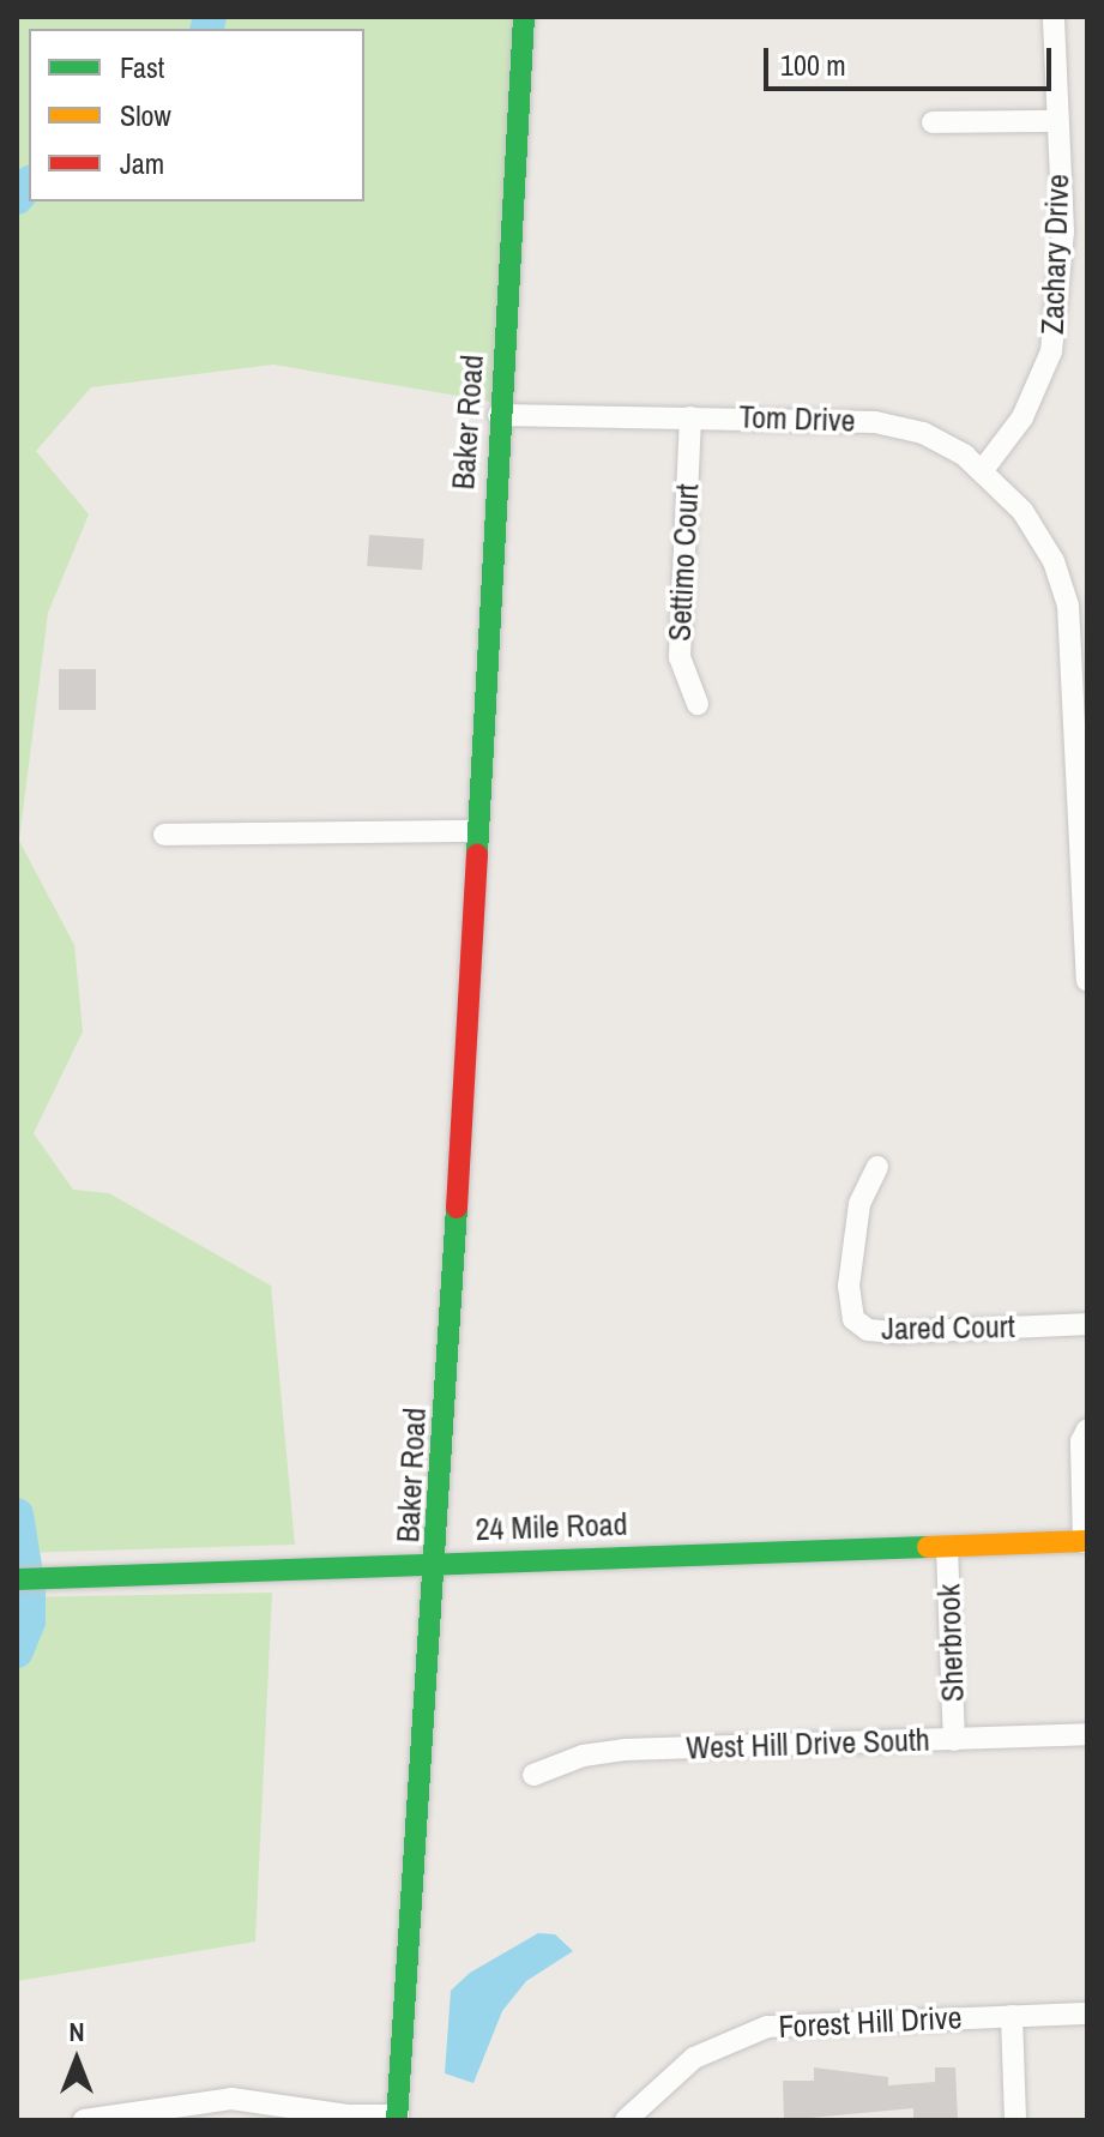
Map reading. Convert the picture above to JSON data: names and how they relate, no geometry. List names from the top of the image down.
{
  "streets": {
    "street": [
      "Zachary Drive",
      "Tom Drive",
      "Baker Road",
      "Settimo Court",
      "Jared Court",
      "24 Mile Road",
      "Sherbrook",
      "West Hill Drive South",
      "Forest Hill Drive"
    ]
  },
  "crossings": [
    ["Zachary Drive", "Tom Drive"],
    ["Tom Drive", "Baker Road"],
    ["Tom Drive", "Settimo Court"],
    ["Baker Road", "24 Mile Road"],
    ["24 Mile Road", "Sherbrook"],
    ["Sherbrook", "West Hill Drive South"]
  ],
  "legend": ["Fast", "Slow", "Jam"],
  "scale_bar": "100 m",
  "north": "top"
}
